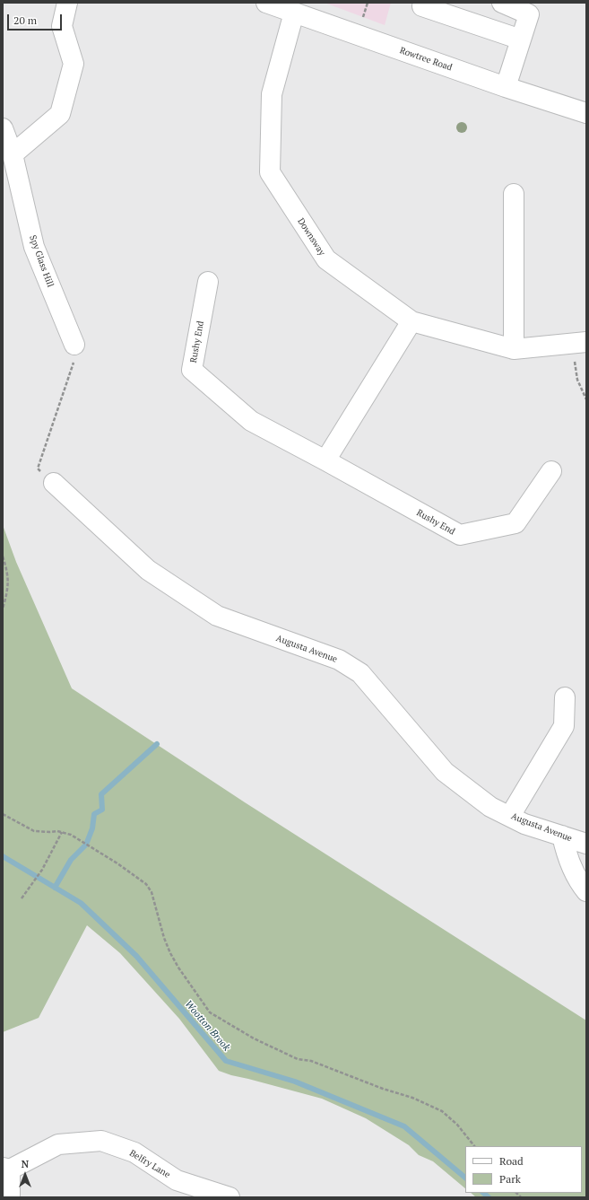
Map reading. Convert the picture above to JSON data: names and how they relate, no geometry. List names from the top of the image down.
{
  "streets": {
    "street": [
      "Rowtree Road",
      "Downsway",
      "Spy Glass Hill",
      "Rushy End",
      "Augusta Avenue",
      "Belfry Lane"
    ]
  },
  "crossings": [
    ["Rowtree Road", "Downsway"]
  ],
  "water": ["Wootton Brook"],
  "legend": ["Road", "Park"],
  "scale_bar": "20 m",
  "north": "top"
}
